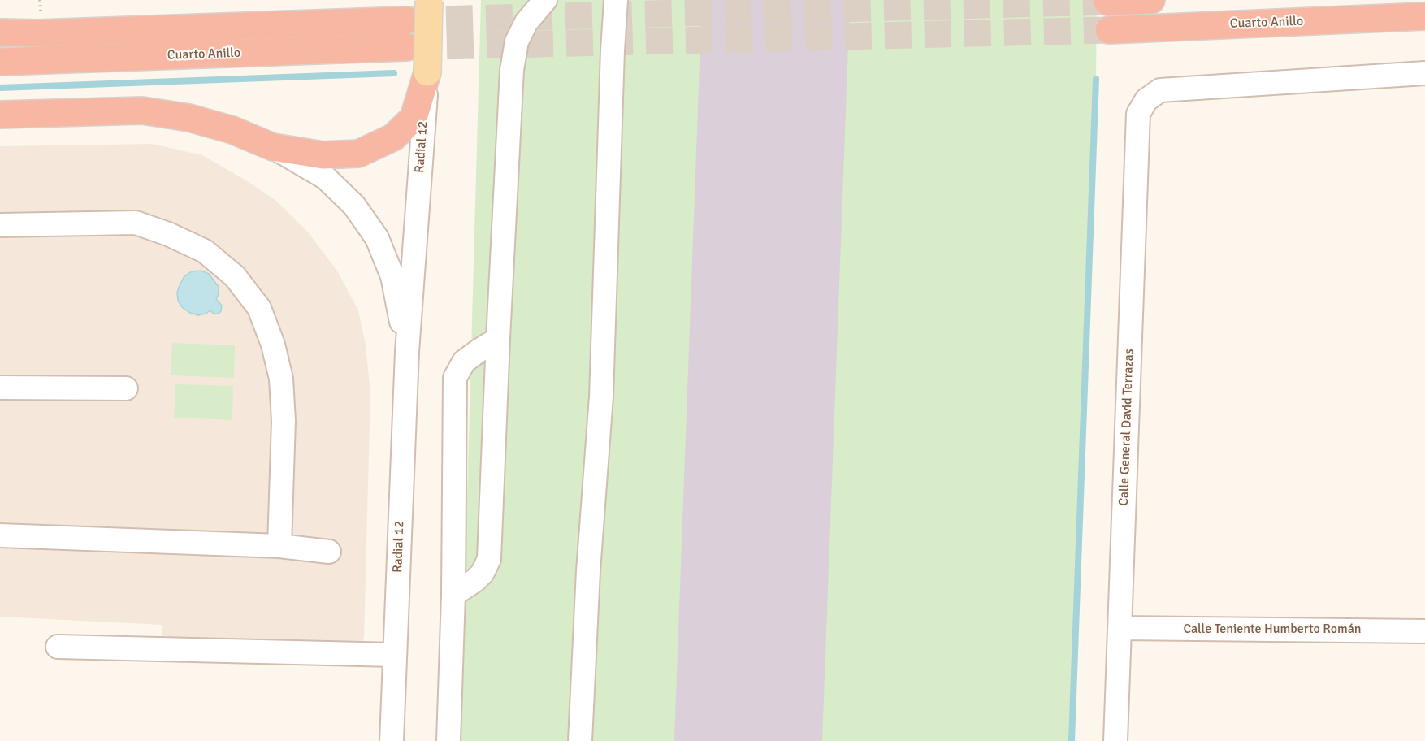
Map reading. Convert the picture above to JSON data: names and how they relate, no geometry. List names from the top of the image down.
{
  "streets": {
    "highway": ["Cuarto Anillo"],
    "main road": ["Radial 12"],
    "street": ["Calle General David Terrazas", "Calle Teniente Humberto Román"]
  },
  "crossings": [
    ["Calle General David Terrazas", "Calle Teniente Humberto Román"]
  ]
}
